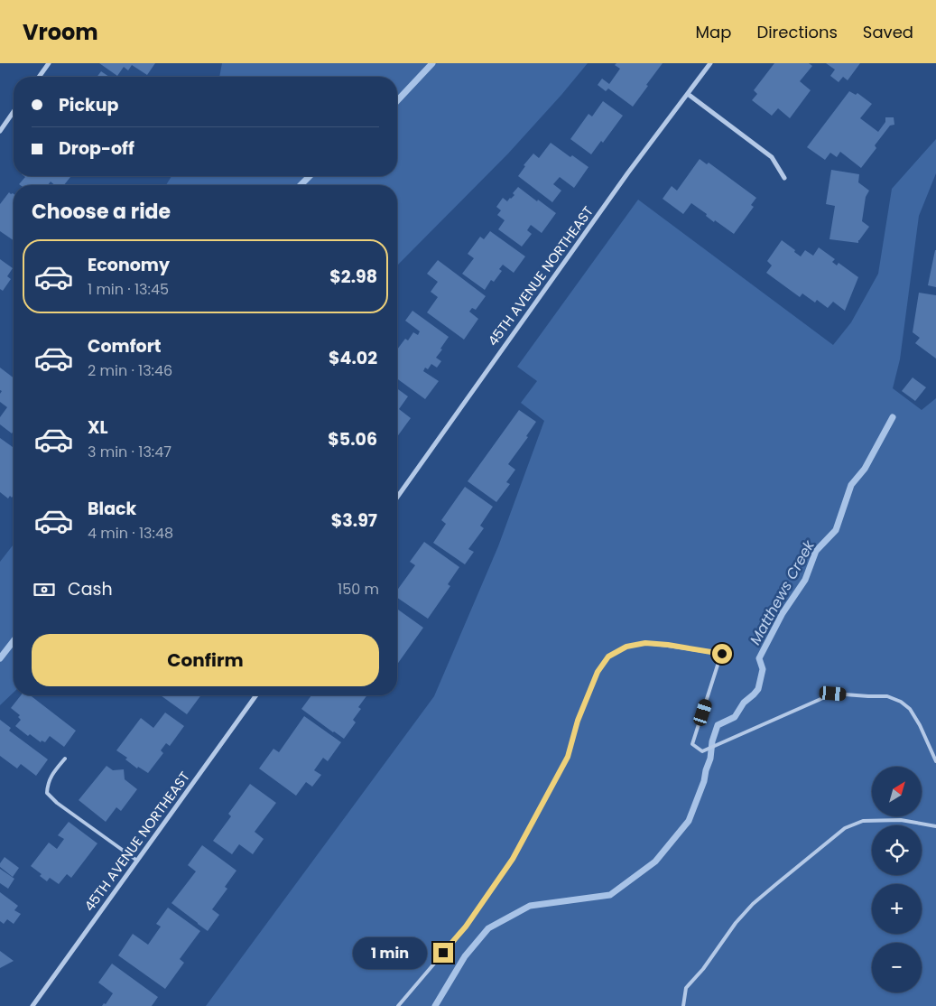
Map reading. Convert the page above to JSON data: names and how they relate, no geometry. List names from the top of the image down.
{
  "streets": {
    "street": ["45TH AVENUE NORTHEAST"]
  },
  "water": ["Matthews Creek"],
  "north": "top right",
  "page": {
    "header": "Vroom",
    "nav": ["Map", "Directions", "Saved"],
    "banner": ["Pickup", "Drop-off"],
    "heading": "Choose a ride",
    "list": [
      {
        "name": "Economy",
        "note": "1 min · 13:45",
        "value": "$2.98"
      },
      {
        "name": "Comfort",
        "note": "2 min · 13:46",
        "value": "$4.02"
      },
      {
        "name": "XL",
        "note": "3 min · 13:47",
        "value": "$5.06"
      },
      {
        "name": "Black",
        "note": "4 min · 13:48",
        "value": "$3.97"
      }
    ],
    "pay": ["Cash", "150 m"],
    "buttons": "Confirm",
    "map_buttons": ["+", "−"],
    "bubble": "1 min"
  }
}
